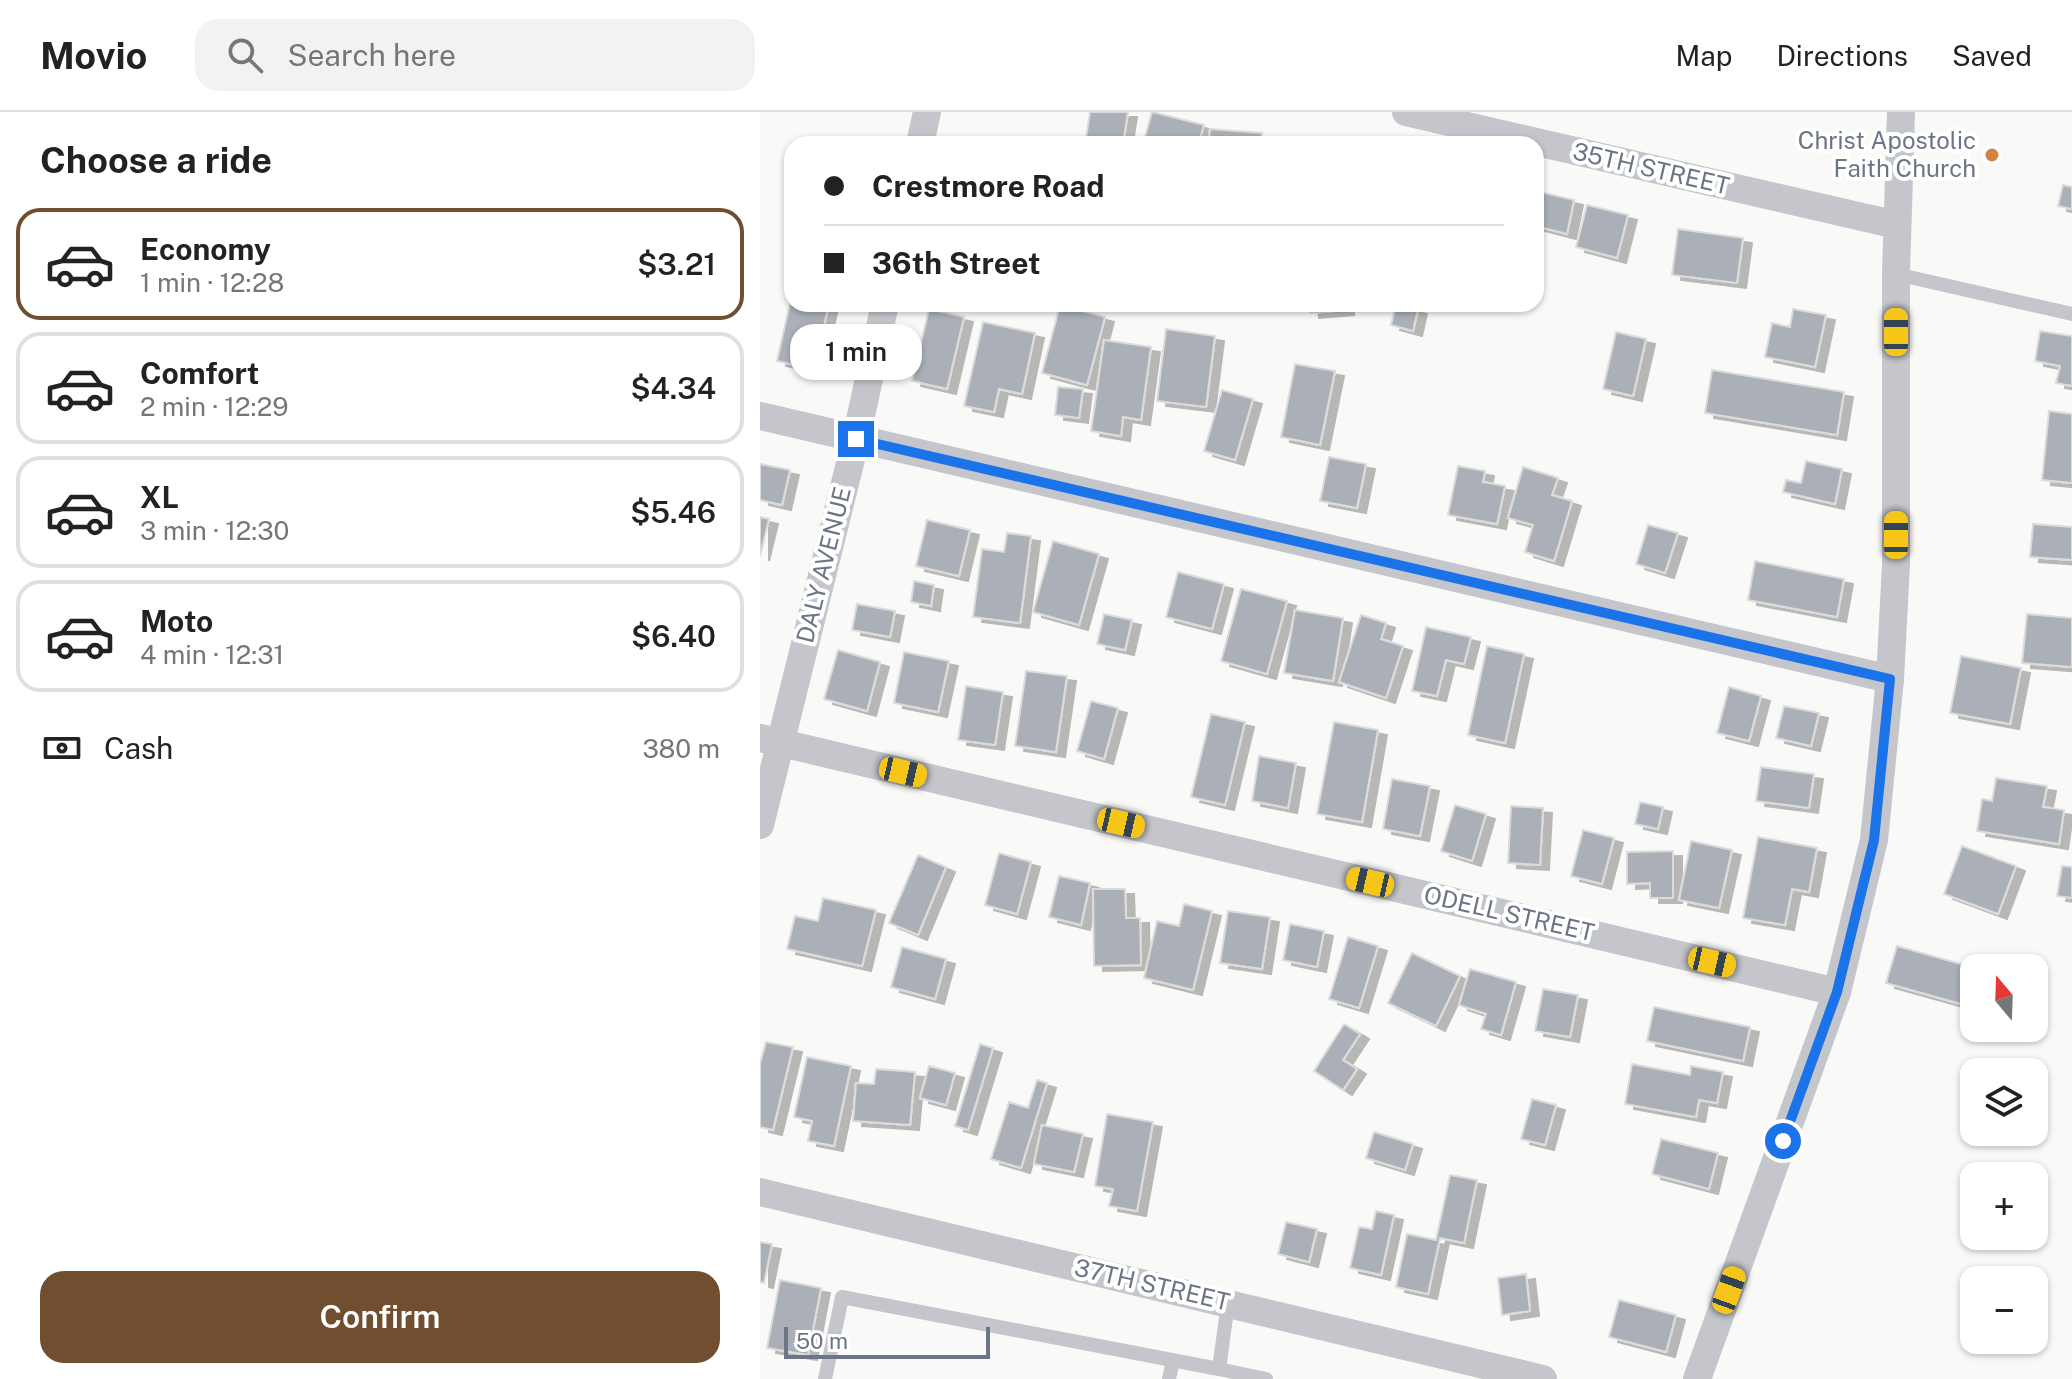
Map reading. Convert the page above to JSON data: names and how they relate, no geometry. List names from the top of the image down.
{
  "streets": {
    "street": [
      "35TH STREET",
      "DALY AVENUE",
      "ODELL STREET",
      "37TH STREET"
    ]
  },
  "crossings": [
    ["DALY AVENUE", "ODELL STREET"]
  ],
  "places": ["Christ Apostolic Faith Church"],
  "scale_bar": "50 m",
  "north": "top",
  "page": {
    "header": "Movio",
    "search": "Search here",
    "nav": ["Map", "Directions", "Saved"],
    "heading": "Choose a ride",
    "banner": ["Crestmore Road", "36th Street"],
    "list": [
      {
        "name": "Economy",
        "note": "1 min · 12:28",
        "value": "$3.21"
      },
      {
        "name": "Comfort",
        "note": "2 min · 12:29",
        "value": "$4.34"
      },
      {
        "name": "XL",
        "note": "3 min · 12:30",
        "value": "$5.46"
      },
      {
        "name": "Moto",
        "note": "4 min · 12:31",
        "value": "$6.40"
      }
    ],
    "bubble": "1 min",
    "pay": ["Cash", "380 m"],
    "map_buttons": ["+", "−"],
    "buttons": "Confirm",
    "scale": "50 m"
  }
}
